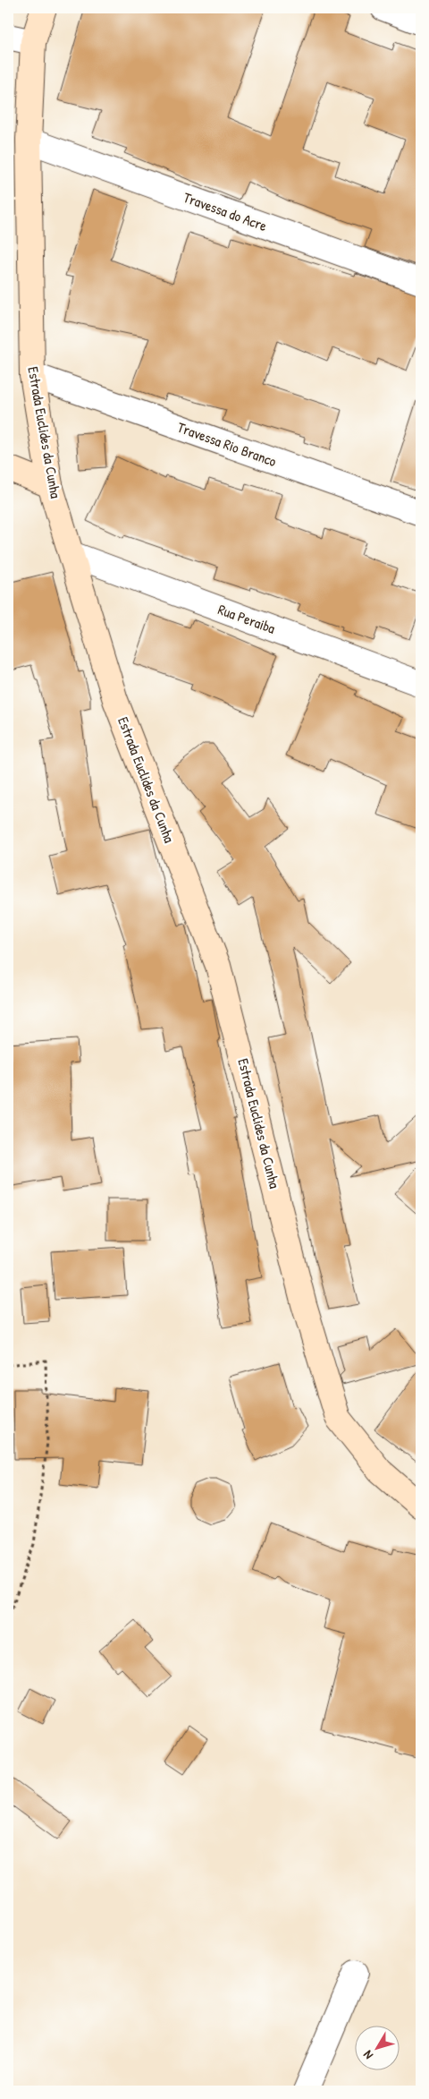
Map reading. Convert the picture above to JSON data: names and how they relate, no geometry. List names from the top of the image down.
{
  "streets": {
    "street": [
      "Travessa do Acre",
      "Estrada Euclides da Cunha",
      "Travessa Rio Branco",
      "Rua Peraiba"
    ]
  },
  "crossings": [
    ["Travessa do Acre", "Estrada Euclides da Cunha"],
    ["Estrada Euclides da Cunha", "Travessa Rio Branco"],
    ["Estrada Euclides da Cunha", "Rua Peraiba"]
  ],
  "north": "bottom left"
}
